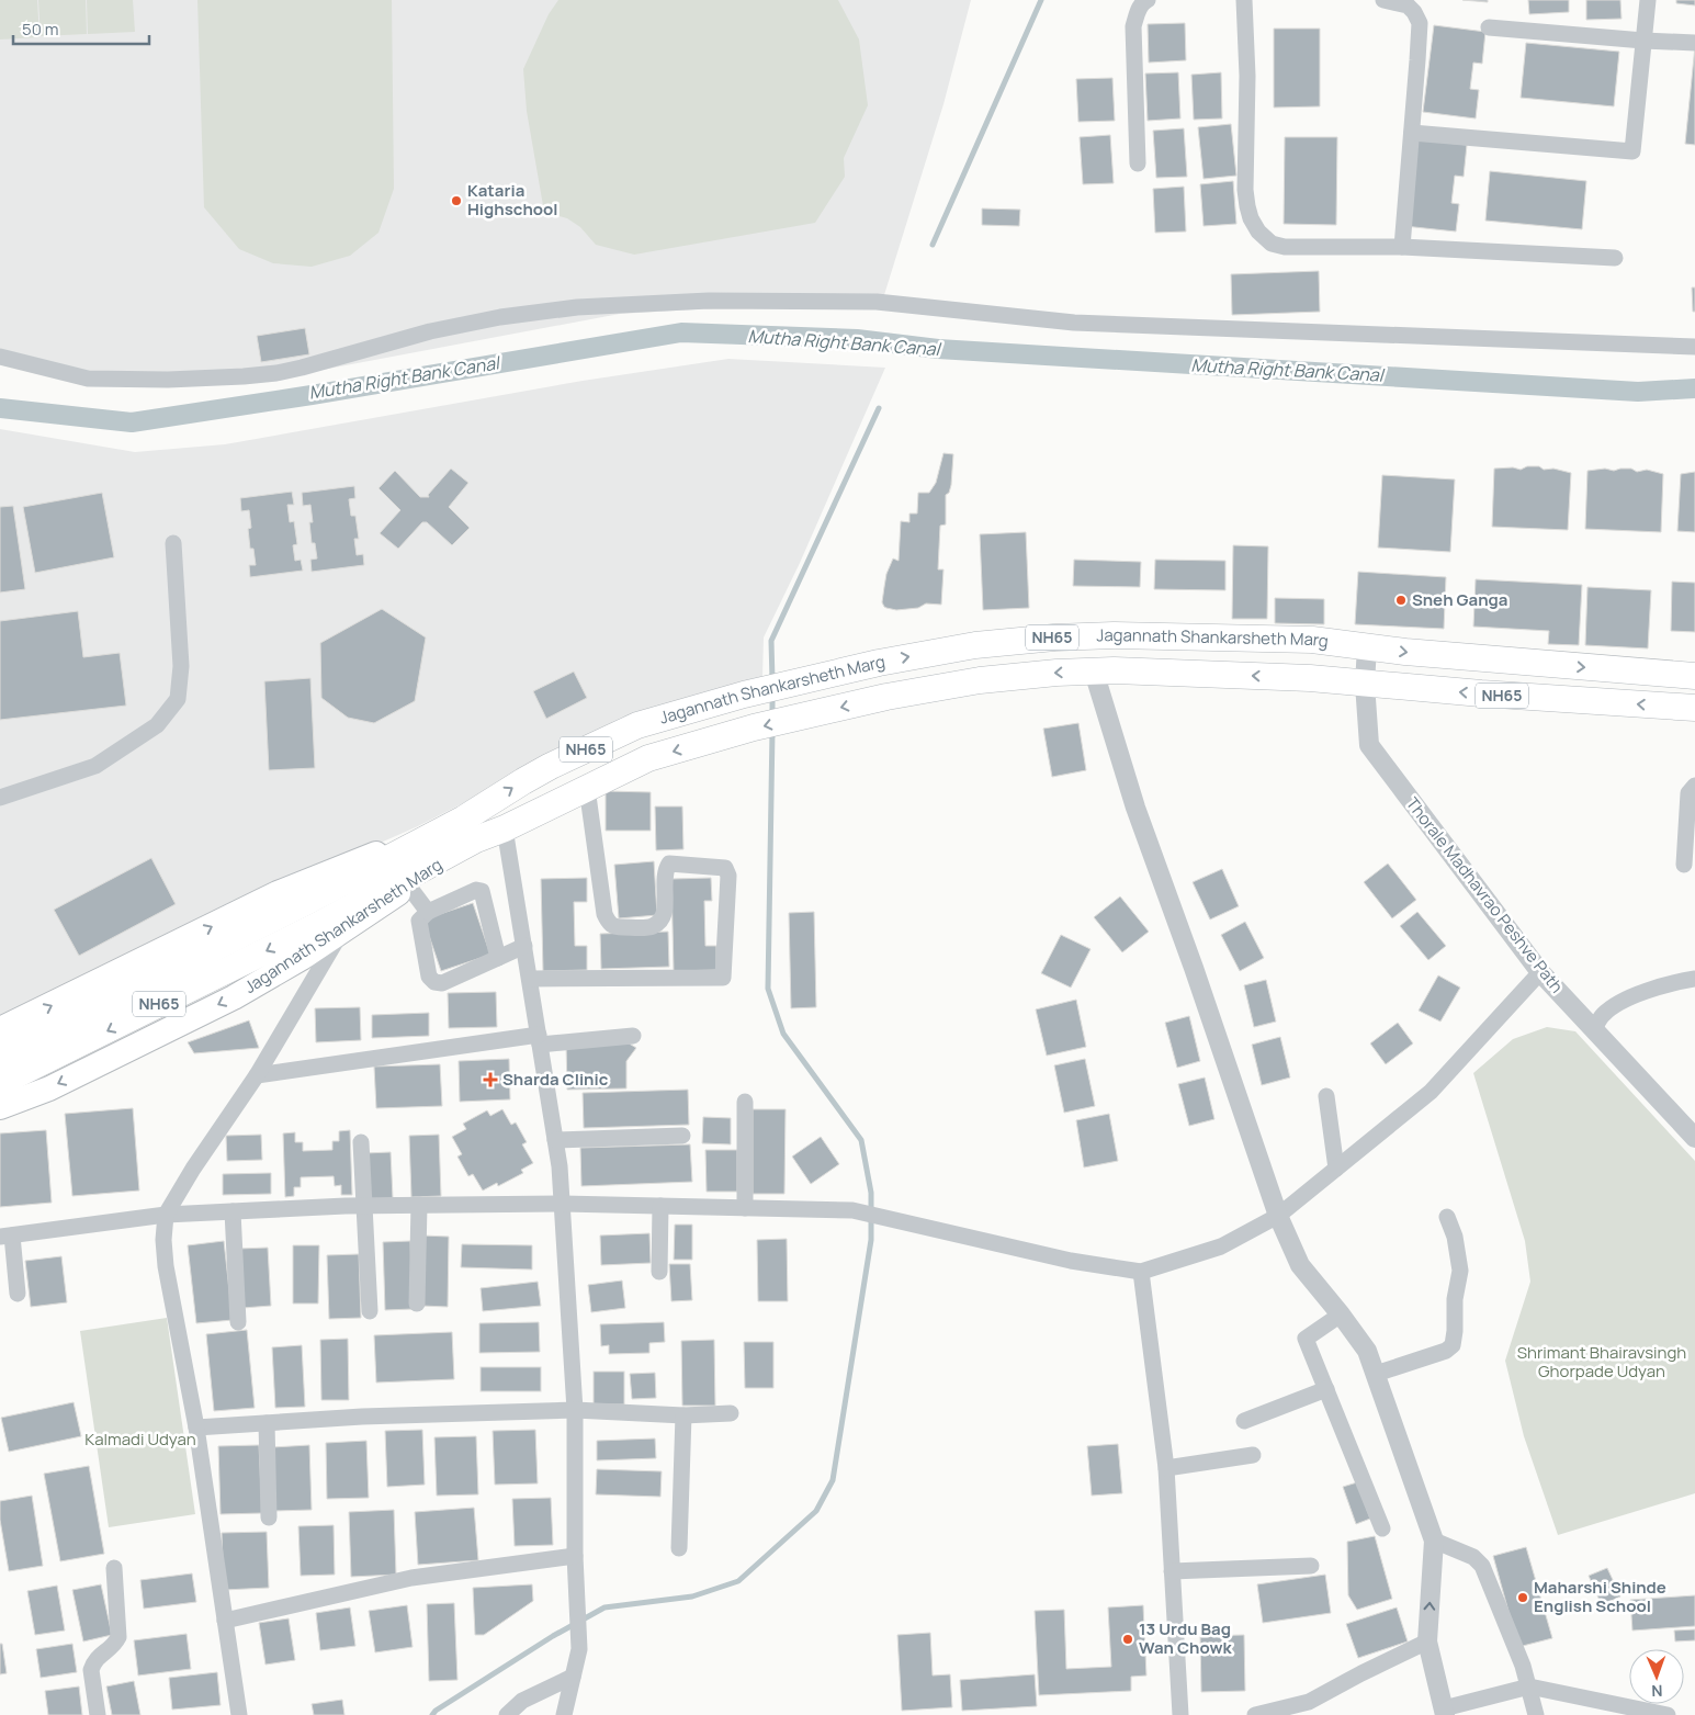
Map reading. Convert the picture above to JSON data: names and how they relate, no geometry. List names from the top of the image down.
{
  "streets": {
    "highway": ["NH65", "Jagannath Shankarsheth Marg"],
    "street": ["Thorale Madhavrao Peshve Path"]
  },
  "crossings": [
    ["NH65", "Jagannath Shankarsheth Marg"],
    ["Jagannath Shankarsheth Marg", "Thorale Madhavrao Peshve Path"]
  ],
  "water": ["Mutha Right Bank Canal"],
  "parks": ["Shrimant Bhairavsingh Ghorpade Udyan", "Kalmadi Udyan"],
  "places": {
    "other": [
      "Kataria Highschool",
      "Sneh Ganga",
      "Maharshi Shinde English School",
      "13 Urdu Bag Wan Chowk"
    ],
    "health": ["Sharda Clinic"]
  },
  "scale_bar": "50 m",
  "north": "bottom"
}
